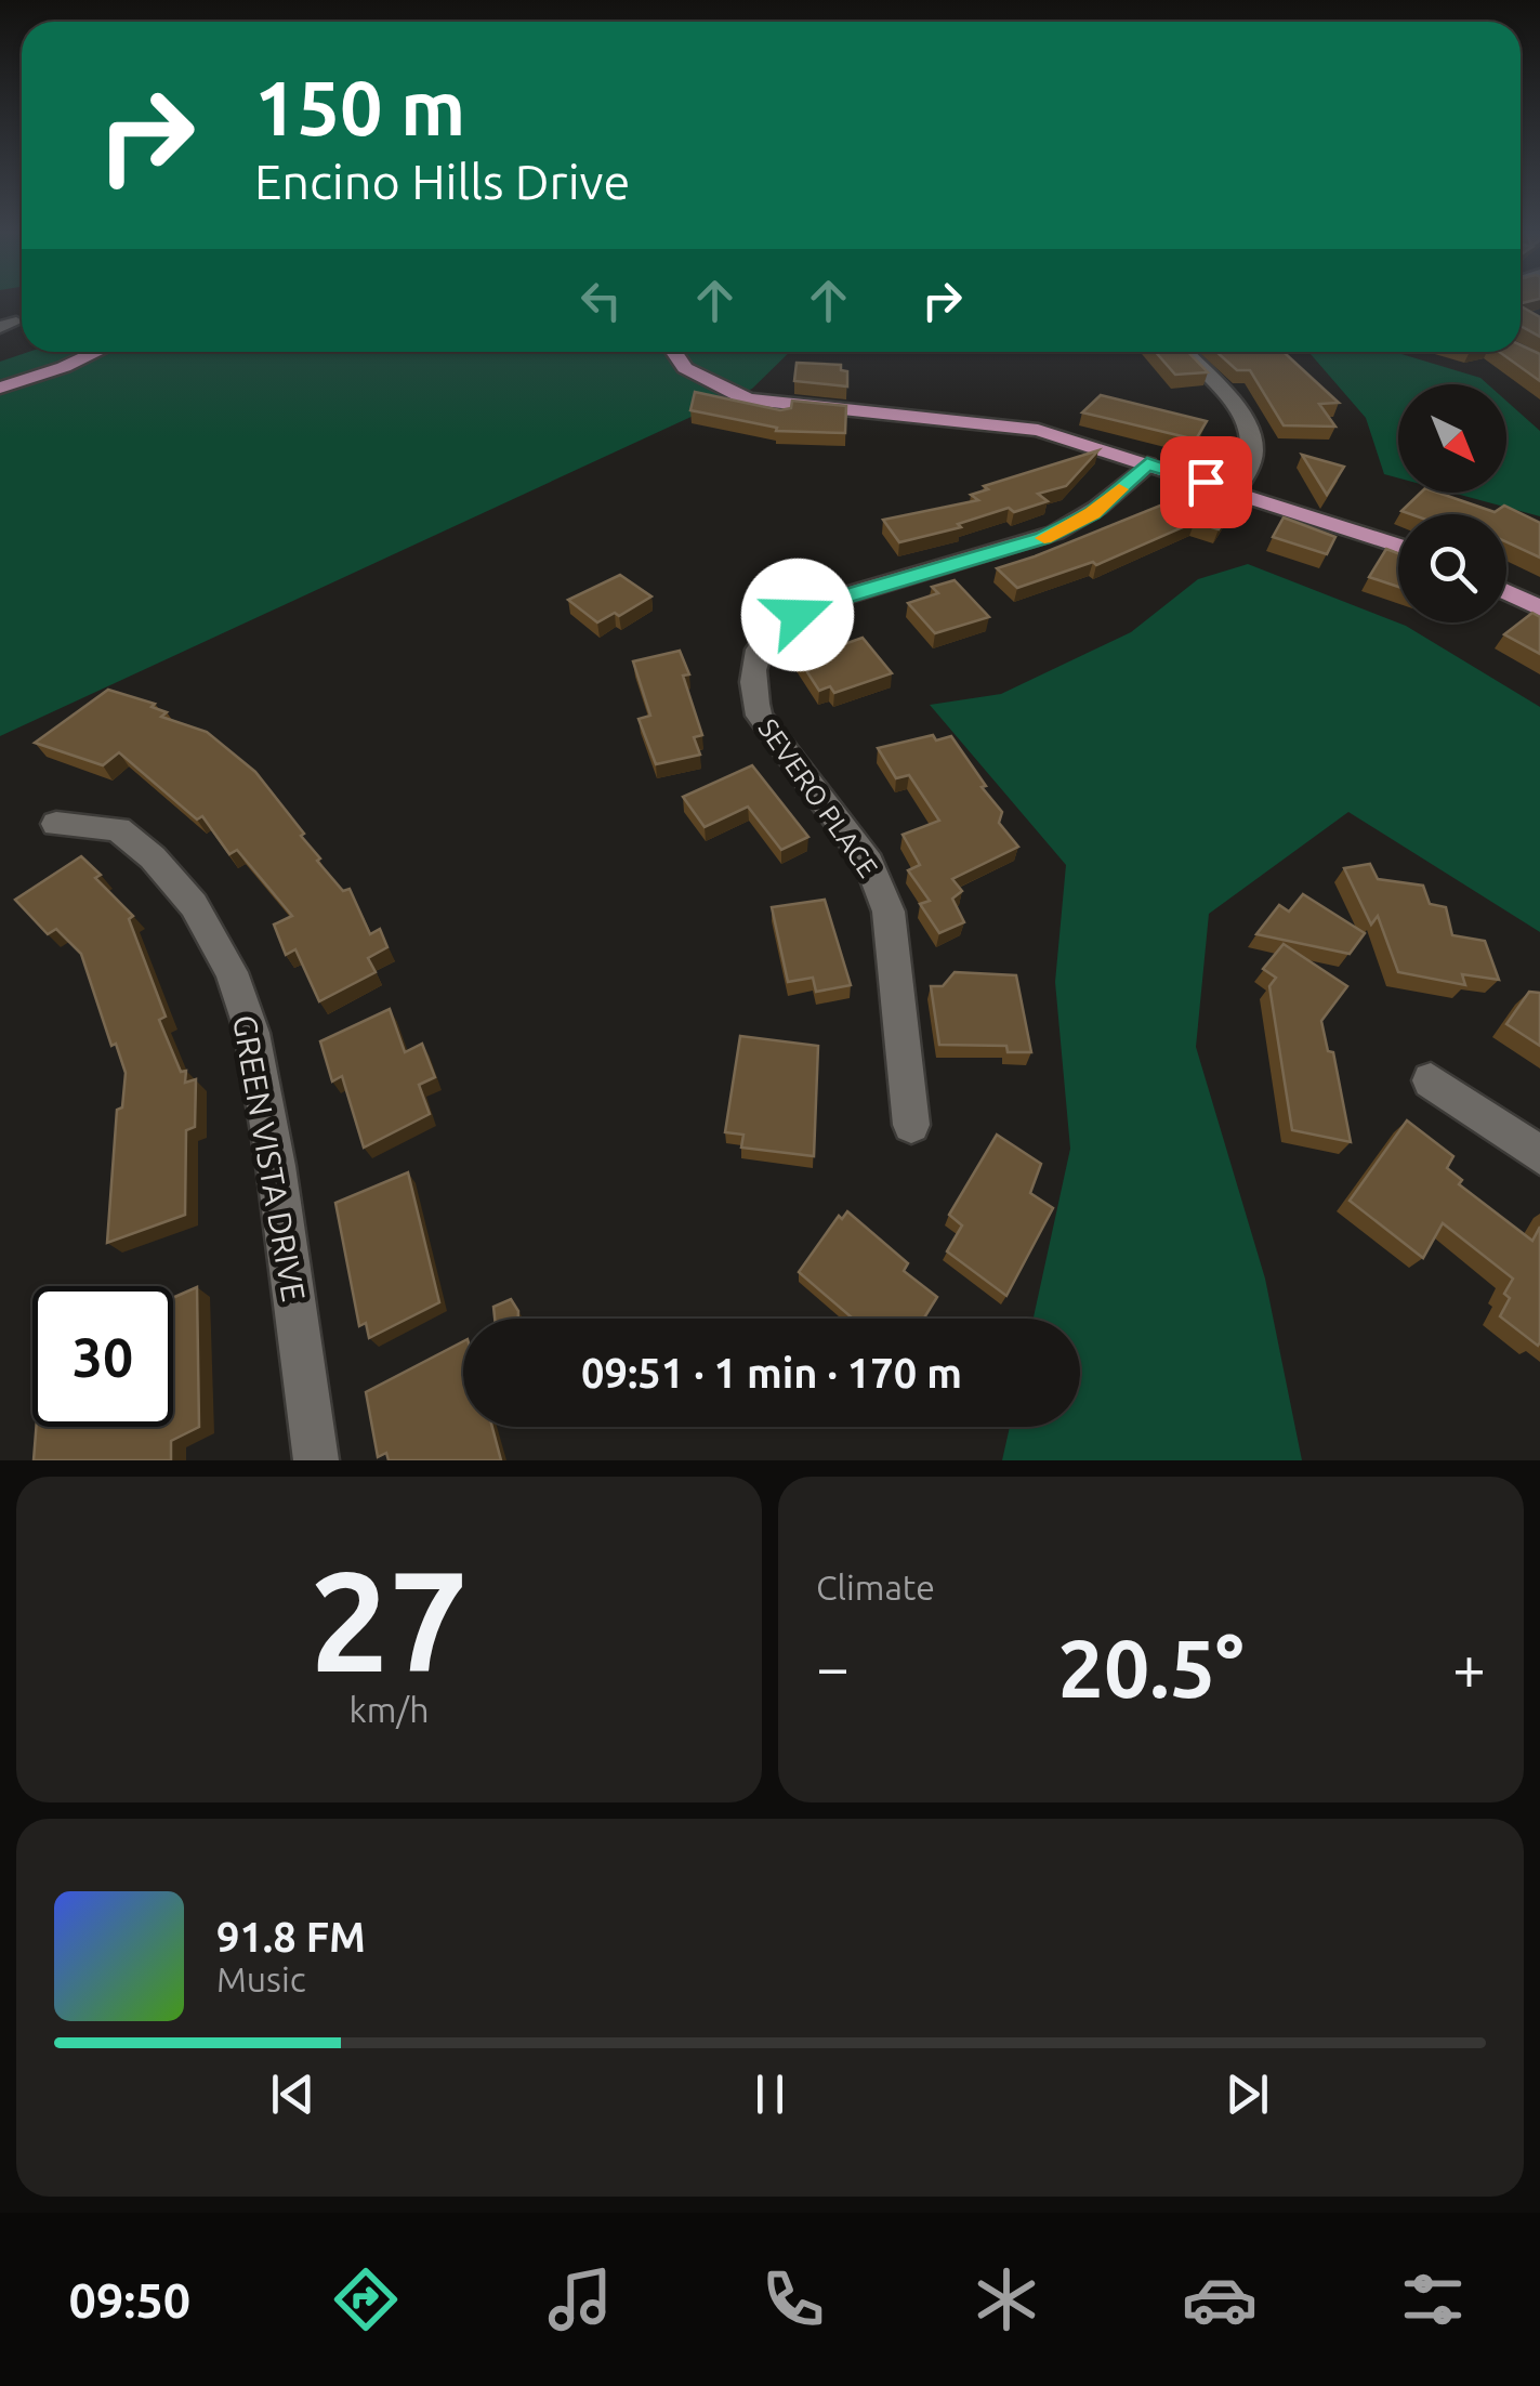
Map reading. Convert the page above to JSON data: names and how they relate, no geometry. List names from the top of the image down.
{
  "streets": {
    "street": ["SEVERO PLACE", "GREEN VISTA DRIVE"]
  },
  "north": "bottom right",
  "page": {
    "turn": ["150 m", "Encino Hills Drive"],
    "limit": "30",
    "trip": "09:51 · 1 min · 170 m",
    "tile": [
      ["27", "km/h"],
      "Climate"
    ],
    "heat": ["−", "20.5°", "+"],
    "song": ["91.8 FM", "Music"],
    "tabs": "09:50"
  }
}
